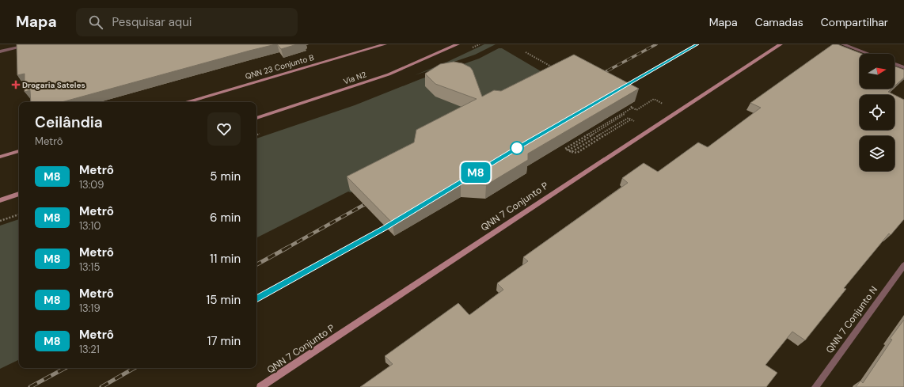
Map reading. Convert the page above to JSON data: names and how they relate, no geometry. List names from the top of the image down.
{
  "streets": {
    "street": [
      "QNN 23 Conjunto B",
      "Via N2",
      "QNN 7 Conjunto P",
      "QNN 7 Conjunto N"
    ]
  },
  "places": {
    "health": ["Drogaria Sateles"]
  },
  "lines": ["metro line M8"],
  "north": "right",
  "page": {
    "header": "Mapa",
    "search": "Pesquisar aqui",
    "nav": ["Mapa", "Camadas", "Compartilhar"],
    "on_map": "M8",
    "heading": ["Ceilândia", "Metrô"],
    "list": [
      {
        "mark": "M8",
        "name": "Metrô",
        "note": "13:09",
        "value": "5 min"
      },
      {
        "mark": "M8",
        "name": "Metrô",
        "note": "13:10",
        "value": "6 min"
      },
      {
        "mark": "M8",
        "name": "Metrô",
        "note": "13:15",
        "value": "11 min"
      },
      {
        "mark": "M8",
        "name": "Metrô",
        "note": "13:19",
        "value": "15 min"
      },
      {
        "mark": "M8",
        "name": "Metrô",
        "note": "13:21",
        "value": "17 min"
      }
    ]
  }
}
